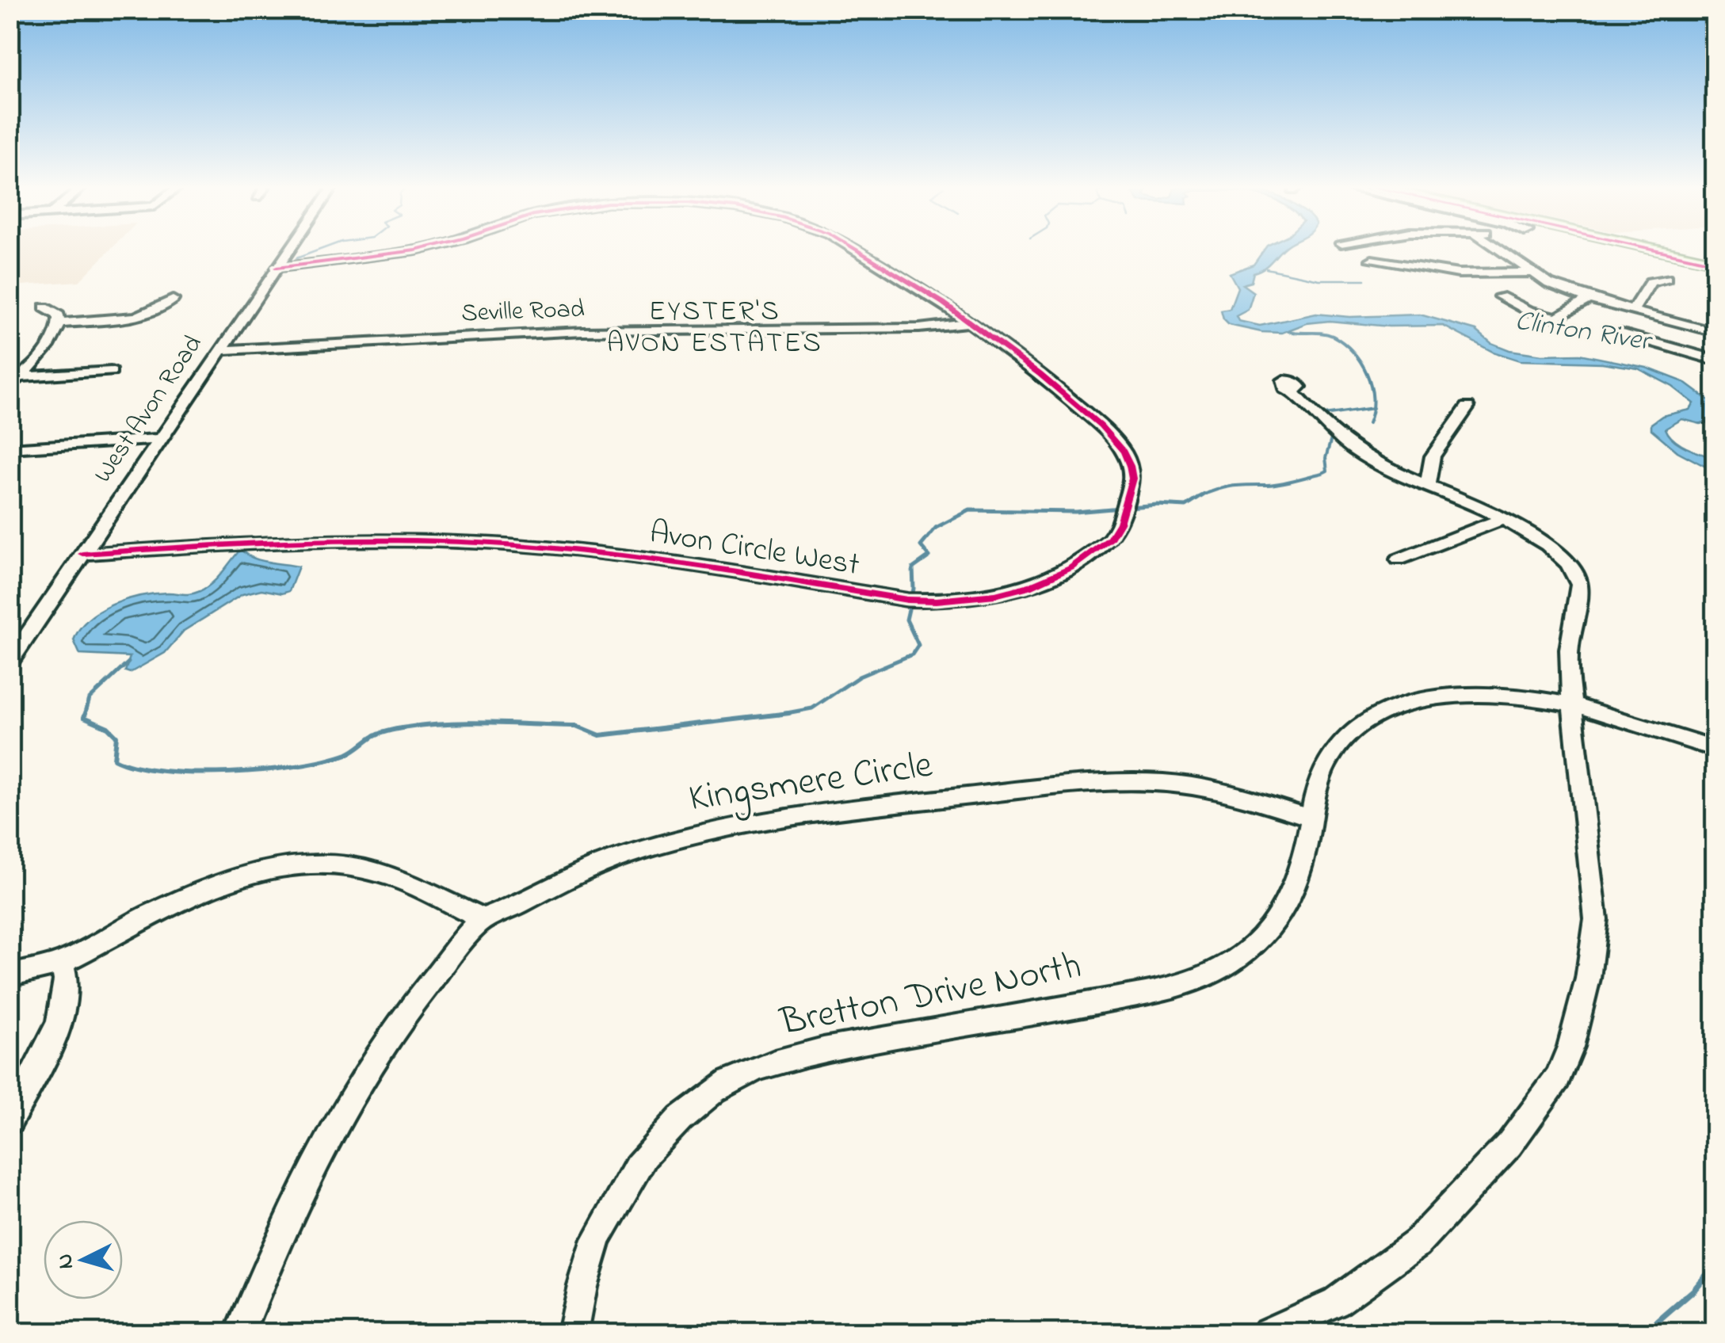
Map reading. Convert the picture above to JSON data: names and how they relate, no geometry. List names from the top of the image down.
{
  "streets": {
    "street": [
      "Seville Road",
      "West Avon Road",
      "Avon Circle West",
      "Kingsmere Circle",
      "Bretton Drive North"
    ]
  },
  "crossings": [
    ["Seville Road", "West Avon Road"],
    ["Seville Road", "Avon Circle West"],
    ["West Avon Road", "Avon Circle West"],
    ["Kingsmere Circle", "Bretton Drive North"]
  ],
  "districts": ["EYSTER'S AVON ESTATES"],
  "water": ["Clinton River"],
  "north": "left"
}
